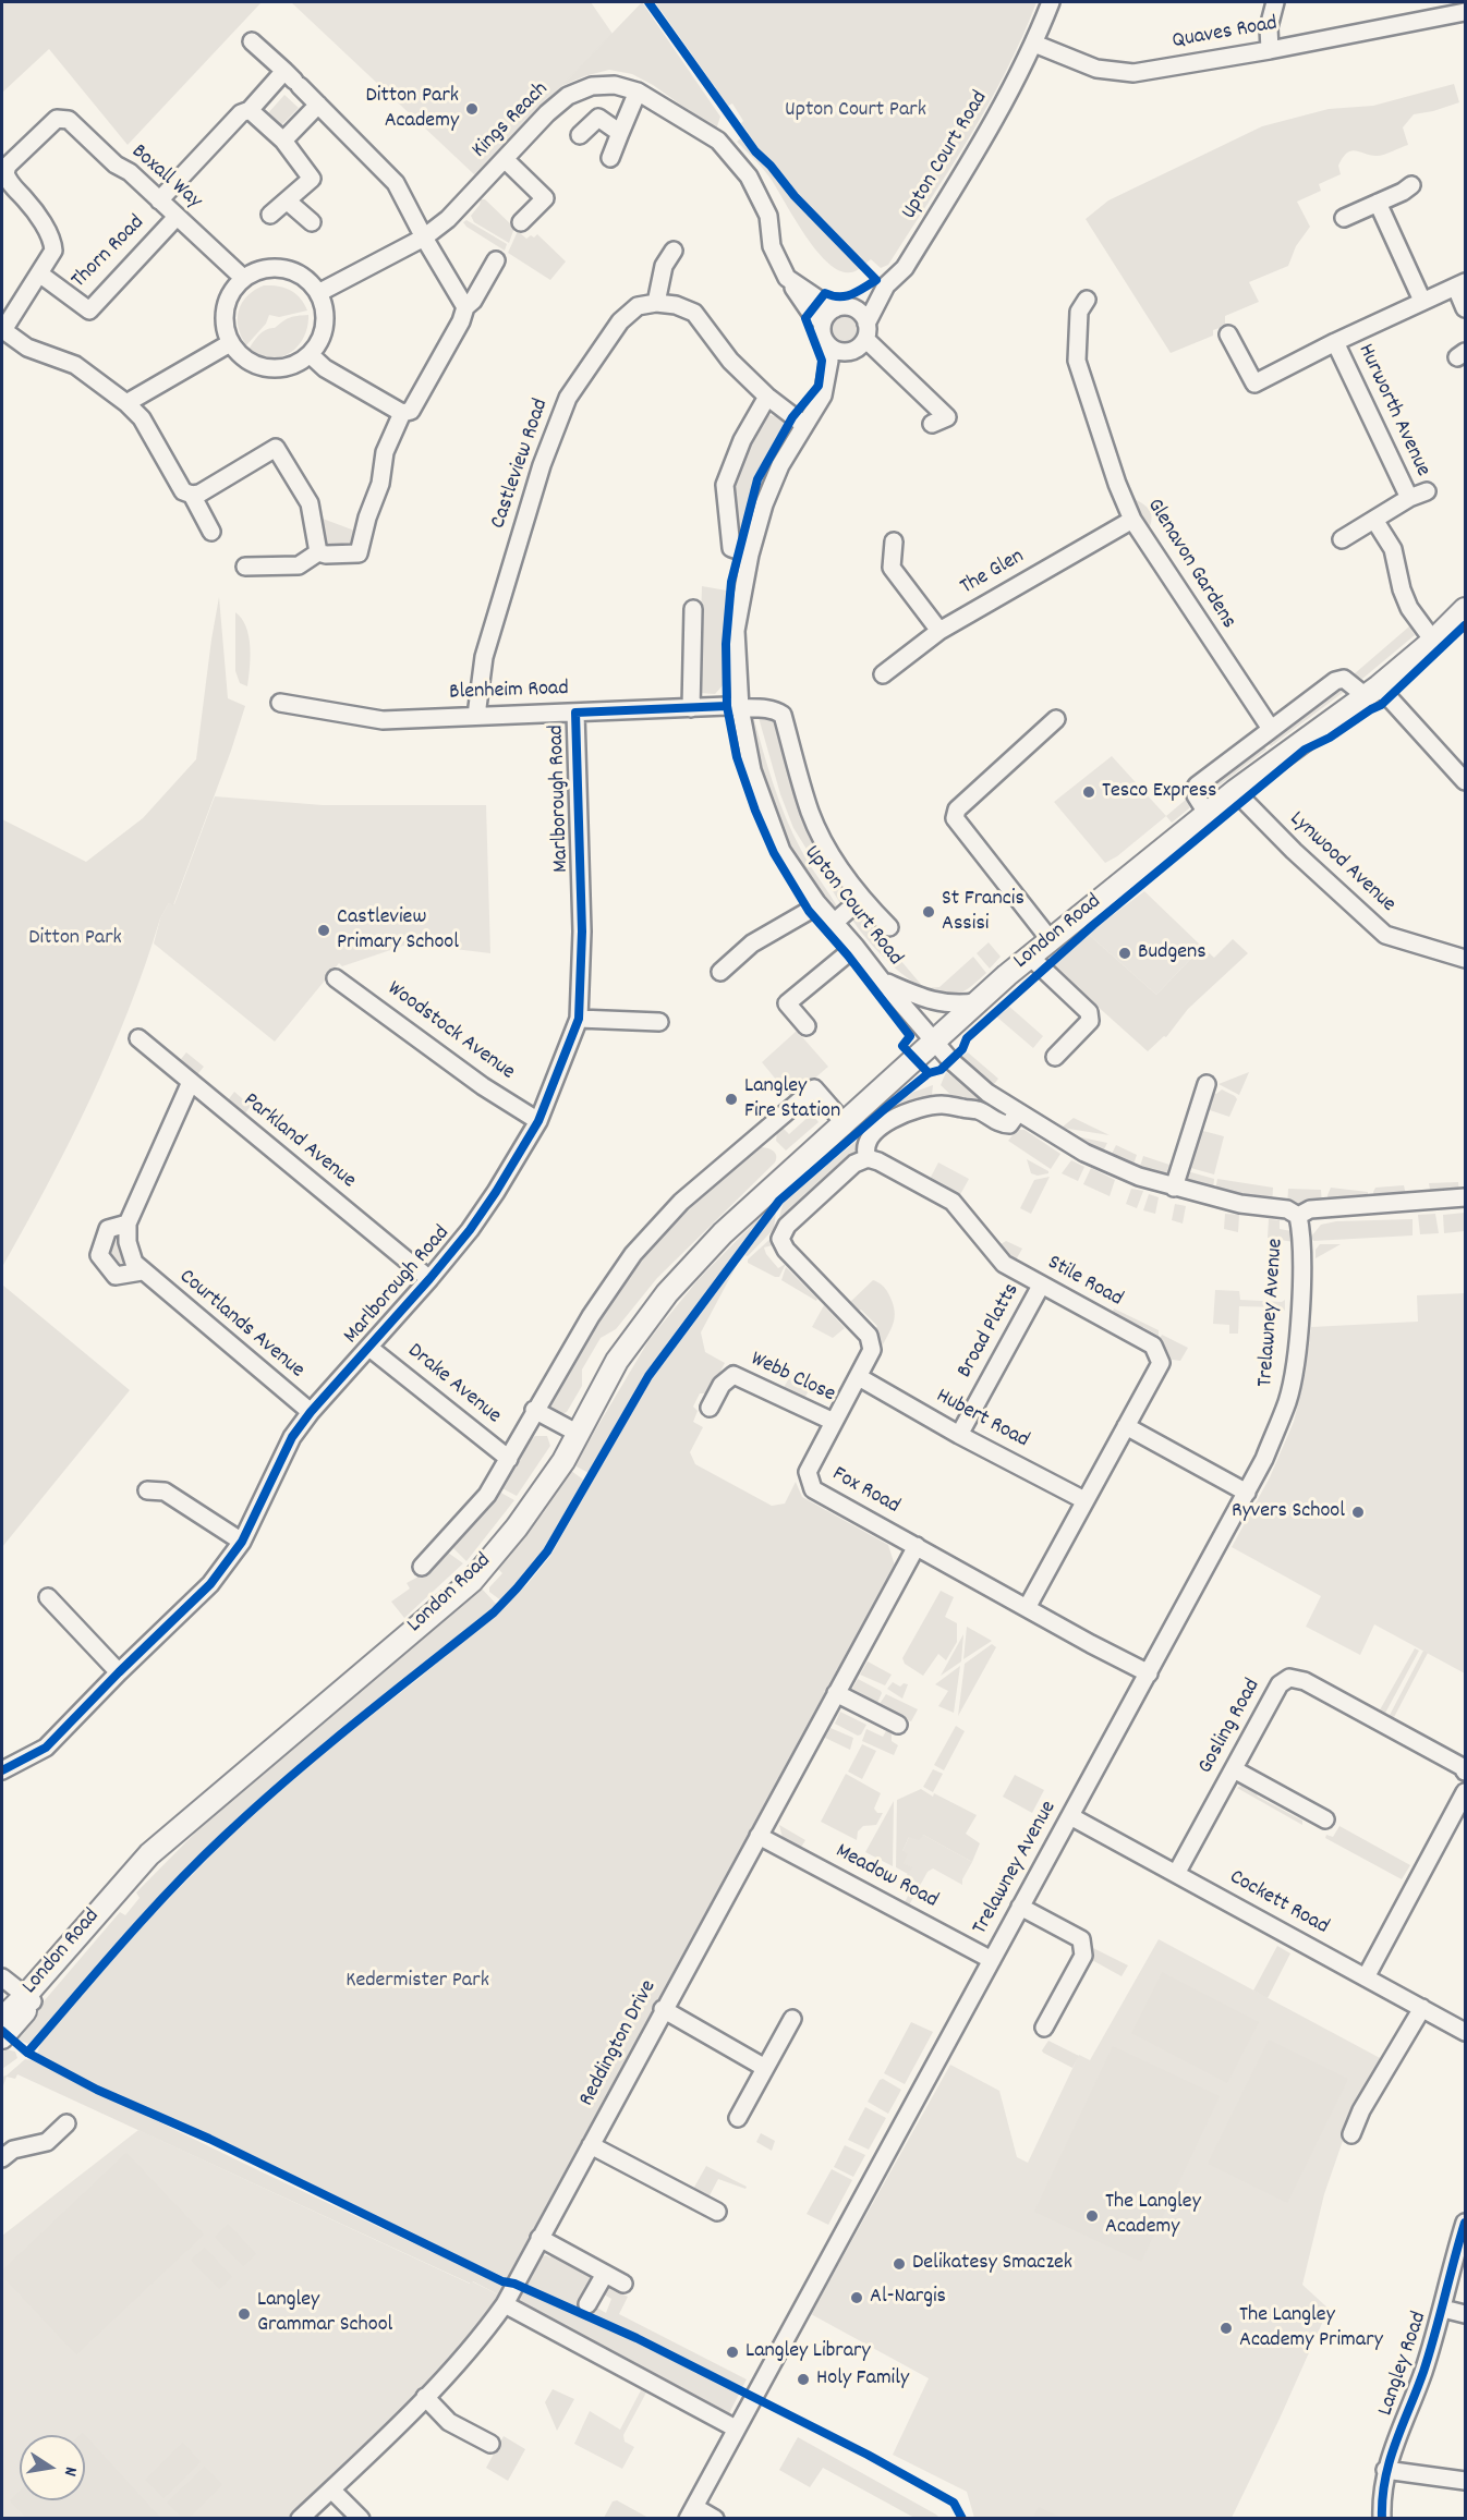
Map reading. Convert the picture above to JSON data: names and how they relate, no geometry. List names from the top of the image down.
{
  "streets": {
    "main road": ["London Road"],
    "street": [
      "Quaves Road",
      "Kings Reach",
      "Upton Court Road",
      "Boxall Way",
      "Thorn Road",
      "Hurworth Avenue",
      "Castleview Road",
      "Glenavon Gardens",
      "The Glen",
      "Blenheim Road",
      "Marlborough Road",
      "Lynwood Avenue",
      "Woodstock Avenue",
      "Parkland Avenue",
      "Stile Road",
      "Trelawney Avenue",
      "Courtlands Avenue",
      "Broad Platts",
      "Webb Close",
      "Drake Avenue",
      "Hubert Road",
      "Fox Road",
      "Gosling Road",
      "Meadow Road",
      "Cockett Road",
      "Reddington Drive",
      "Langley Road"
    ]
  },
  "crossings": [
    ["Quaves Road", "Upton Court Road"],
    ["Kings Reach", "Upton Court Road"],
    ["Kings Reach", "Boxall Way"],
    ["Upton Court Road", "Blenheim Road"],
    ["Upton Court Road", "London Road"],
    ["Upton Court Road", "Trelawney Avenue"],
    ["Boxall Way", "Thorn Road"],
    ["Castleview Road", "Blenheim Road"],
    ["Glenavon Gardens", "The Glen"],
    ["Blenheim Road", "Marlborough Road"],
    ["Marlborough Road", "Woodstock Avenue"],
    ["Marlborough Road", "Parkland Avenue"],
    ["Marlborough Road", "Courtlands Avenue"],
    ["Marlborough Road", "Drake Avenue"],
    ["Lynwood Avenue", "London Road"],
    ["London Road", "Drake Avenue"],
    ["Stile Road", "Broad Platts"],
    ["Stile Road", "Hubert Road"],
    ["Stile Road", "Fox Road"],
    ["Trelawney Avenue", "Fox Road"],
    ["Trelawney Avenue", "Meadow Road"],
    ["Trelawney Avenue", "Cockett Road"],
    ["Broad Platts", "Hubert Road"],
    ["Webb Close", "Fox Road"],
    ["Hubert Road", "Fox Road"],
    ["Fox Road", "Reddington Drive"],
    ["Gosling Road", "Cockett Road"],
    ["Meadow Road", "Reddington Drive"]
  ],
  "parks": ["Upton Court Park", "Ditton Park", "Kedermister Park"],
  "places": [
    "Ditton Park Academy",
    "Tesco Express",
    "St Francis Assisi",
    "Castleview Primary School",
    "Budgens",
    "Langley Fire Station",
    "Ryvers School",
    "The Langley Academy",
    "Delikatesy Smaczek",
    "Al-Nargis",
    "Langley Grammar School",
    "The Langley Academy Primary",
    "Langley Library",
    "Holy Family"
  ],
  "north": "right"
}
